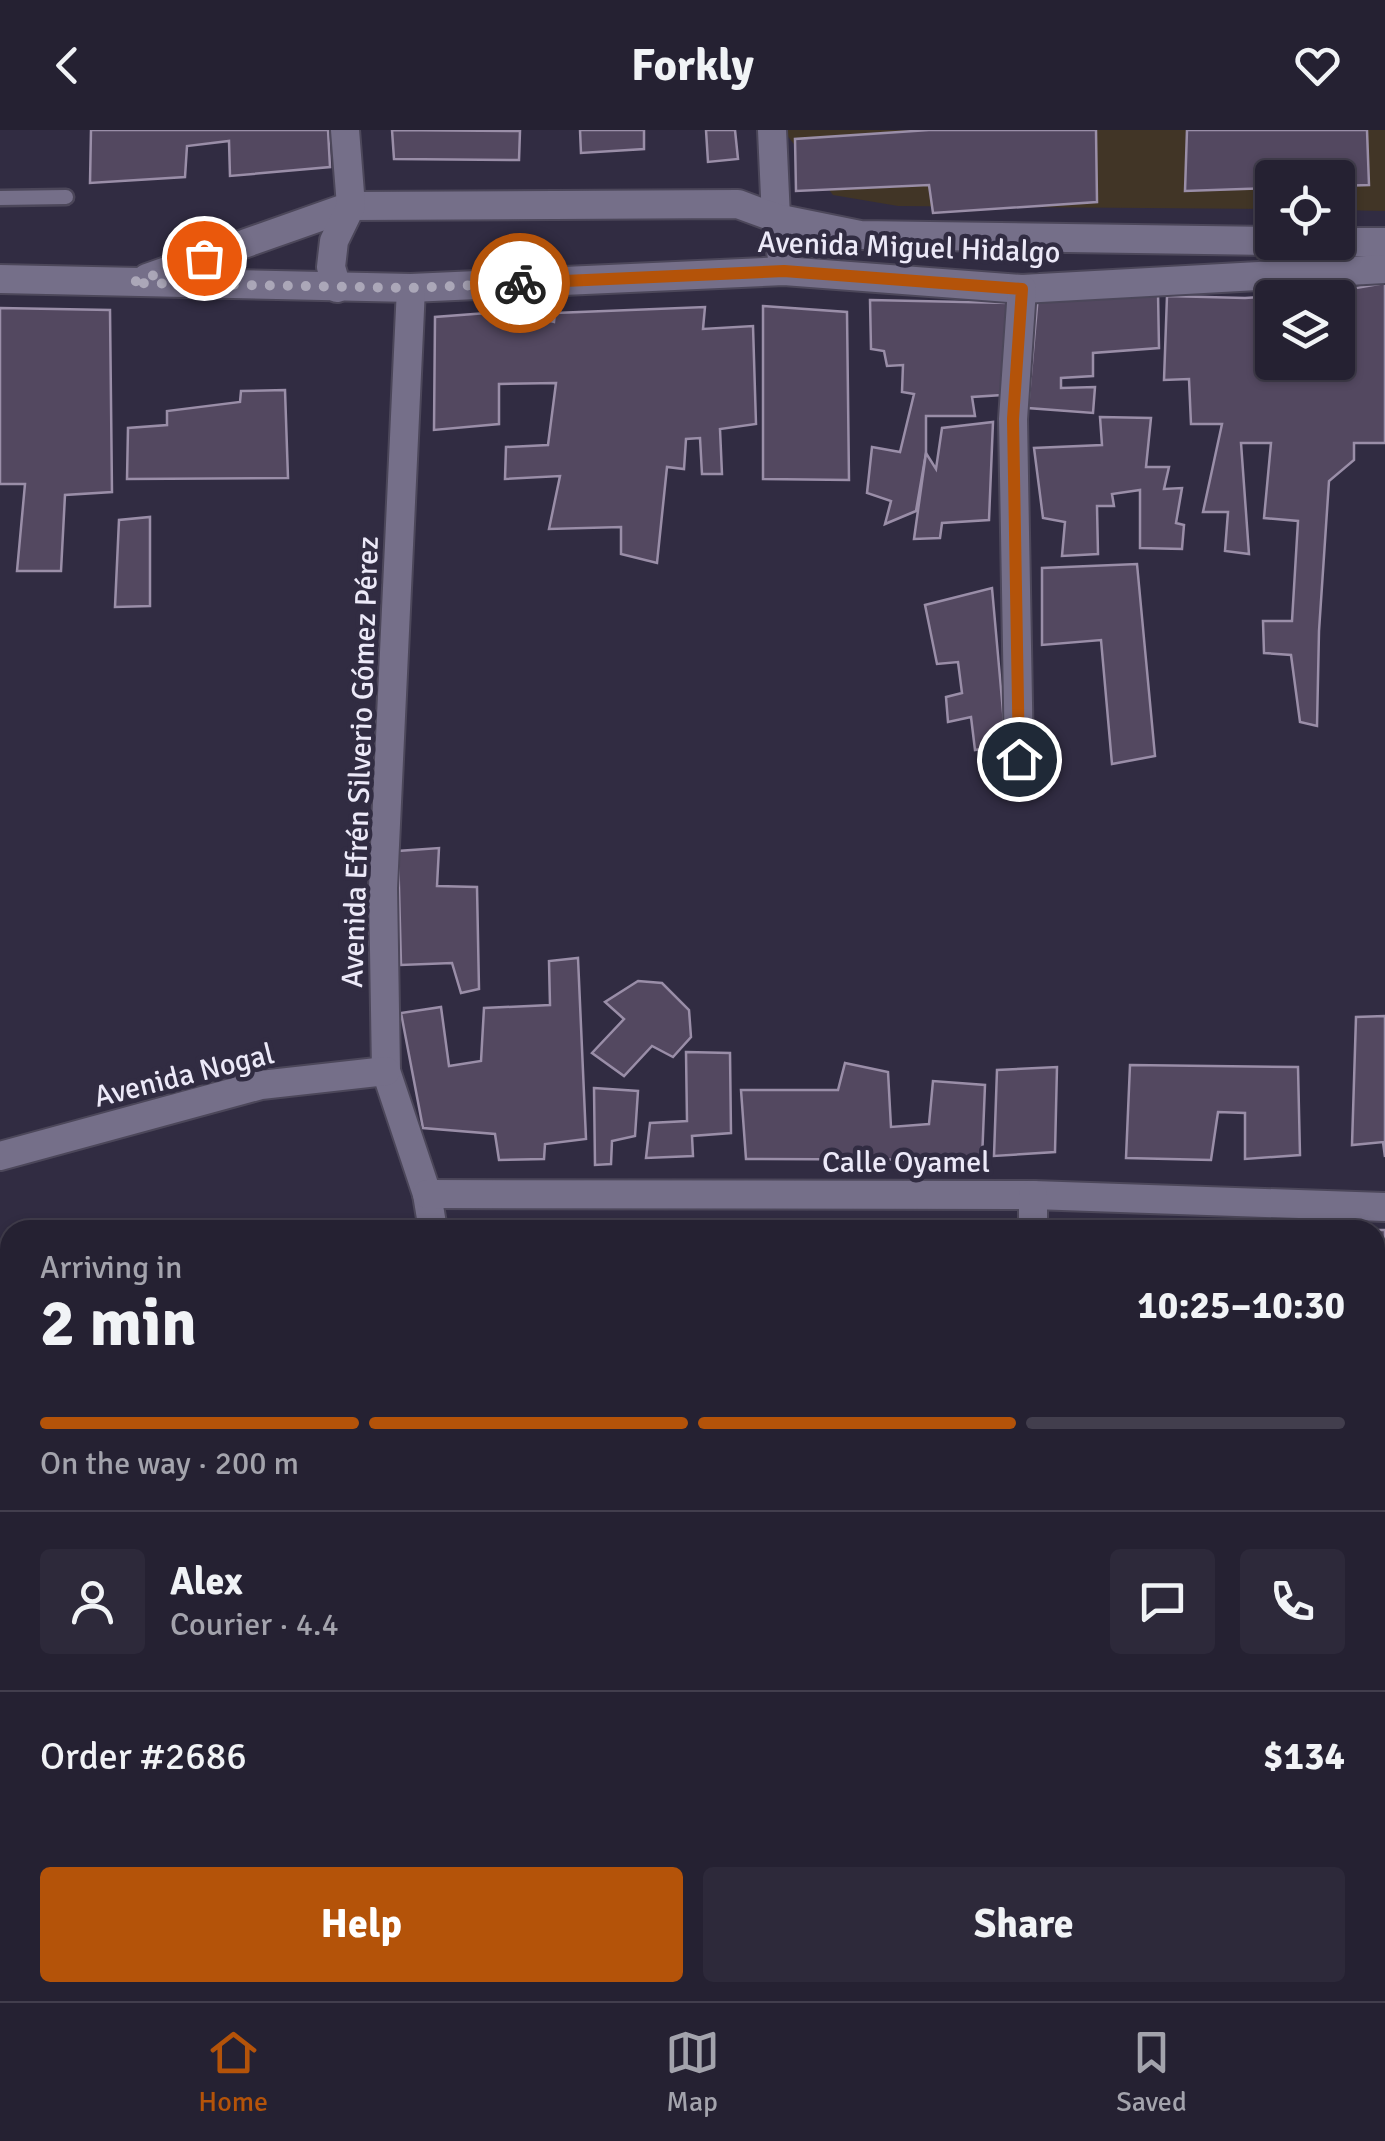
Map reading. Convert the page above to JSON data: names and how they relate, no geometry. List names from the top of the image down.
{
  "streets": {
    "street": [
      "Avenida Miguel Hidalgo",
      "Avenida Efrén Silverio Gómez Pérez",
      "Avenida Nogal",
      "Calle Oyamel"
    ]
  },
  "crossings": [
    ["Avenida Miguel Hidalgo", "Avenida Efrén Silverio Gómez Pérez"],
    ["Avenida Efrén Silverio Gómez Pérez", "Avenida Nogal"],
    ["Avenida Efrén Silverio Gómez Pérez", "Calle Oyamel"]
  ],
  "page": {
    "header": "Forkly",
    "heading": ["2 min", "Arriving in", "10:25–10:30"],
    "panel": [
      "Alex",
      "Courier · 4.4",
      "Order #2686",
      "$134"
    ],
    "bar": "On the way · 200 m",
    "buttons": ["Help", "Share"],
    "tabs": ["Home", "Map", "Saved"]
  }
}
